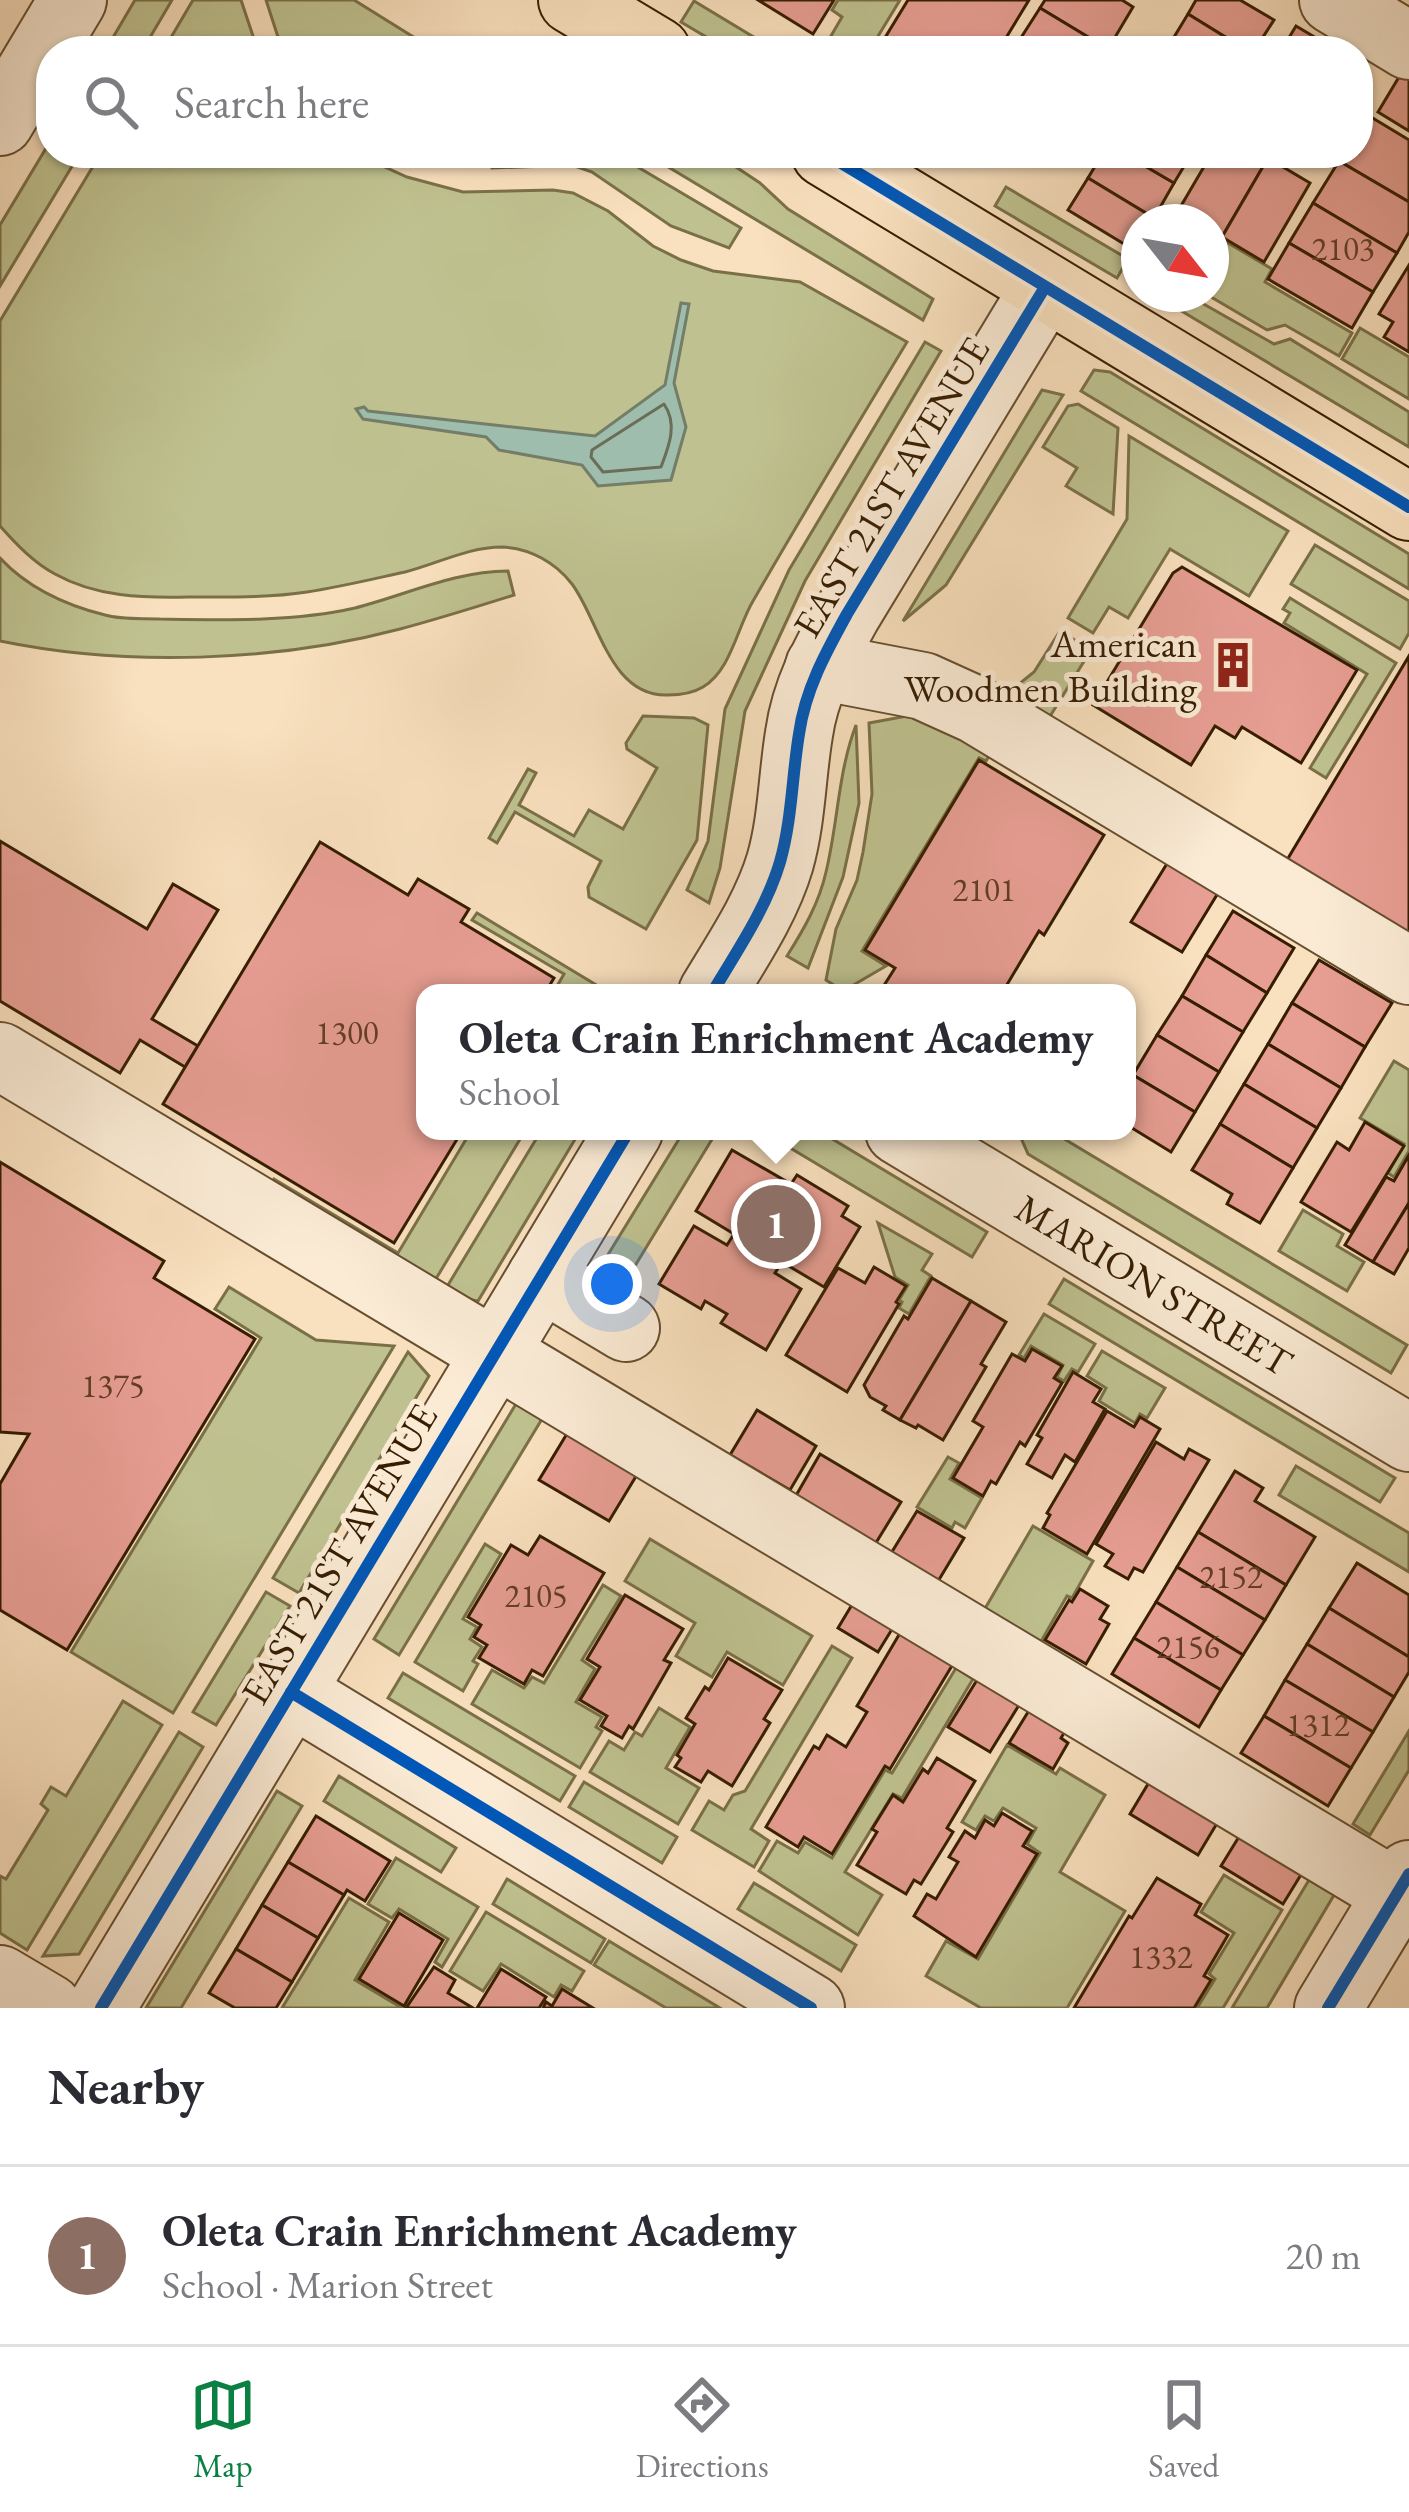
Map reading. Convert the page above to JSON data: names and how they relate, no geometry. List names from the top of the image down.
{
  "streets": {
    "street": ["EAST 21ST AVENUE", "MARION STREET"]
  },
  "places": {
    "building": ["American Woodmen Building"]
  },
  "house_numbers": [
    "2103",
    "2101",
    "1300",
    "1375",
    "2152",
    "2105",
    "2156",
    "1312",
    "1332"
  ],
  "north": "bottom right",
  "page": {
    "search": "Search here",
    "popup": ["Oleta Crain Enrichment Academy", "School"],
    "pins": "1",
    "heading": "Nearby",
    "list": [
      {
        "mark": "1",
        "name": "Oleta Crain Enrichment Academy",
        "note": "School · Marion Street",
        "value": "20 m"
      }
    ],
    "nav": ["Map", "Directions", "Saved"]
  }
}
